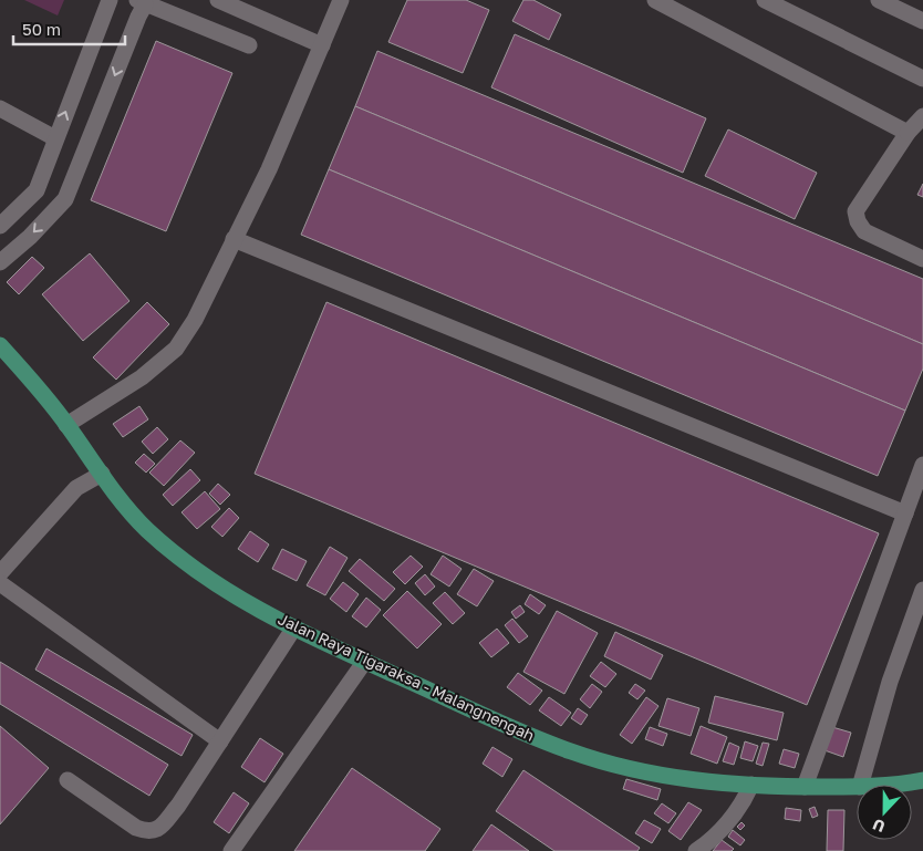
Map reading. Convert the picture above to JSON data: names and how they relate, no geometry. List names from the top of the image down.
{
  "streets": {
    "main road": ["Jalan Raya Tigaraksa - Malangnengah"]
  },
  "scale_bar": "50 m",
  "north": "bottom"
}
